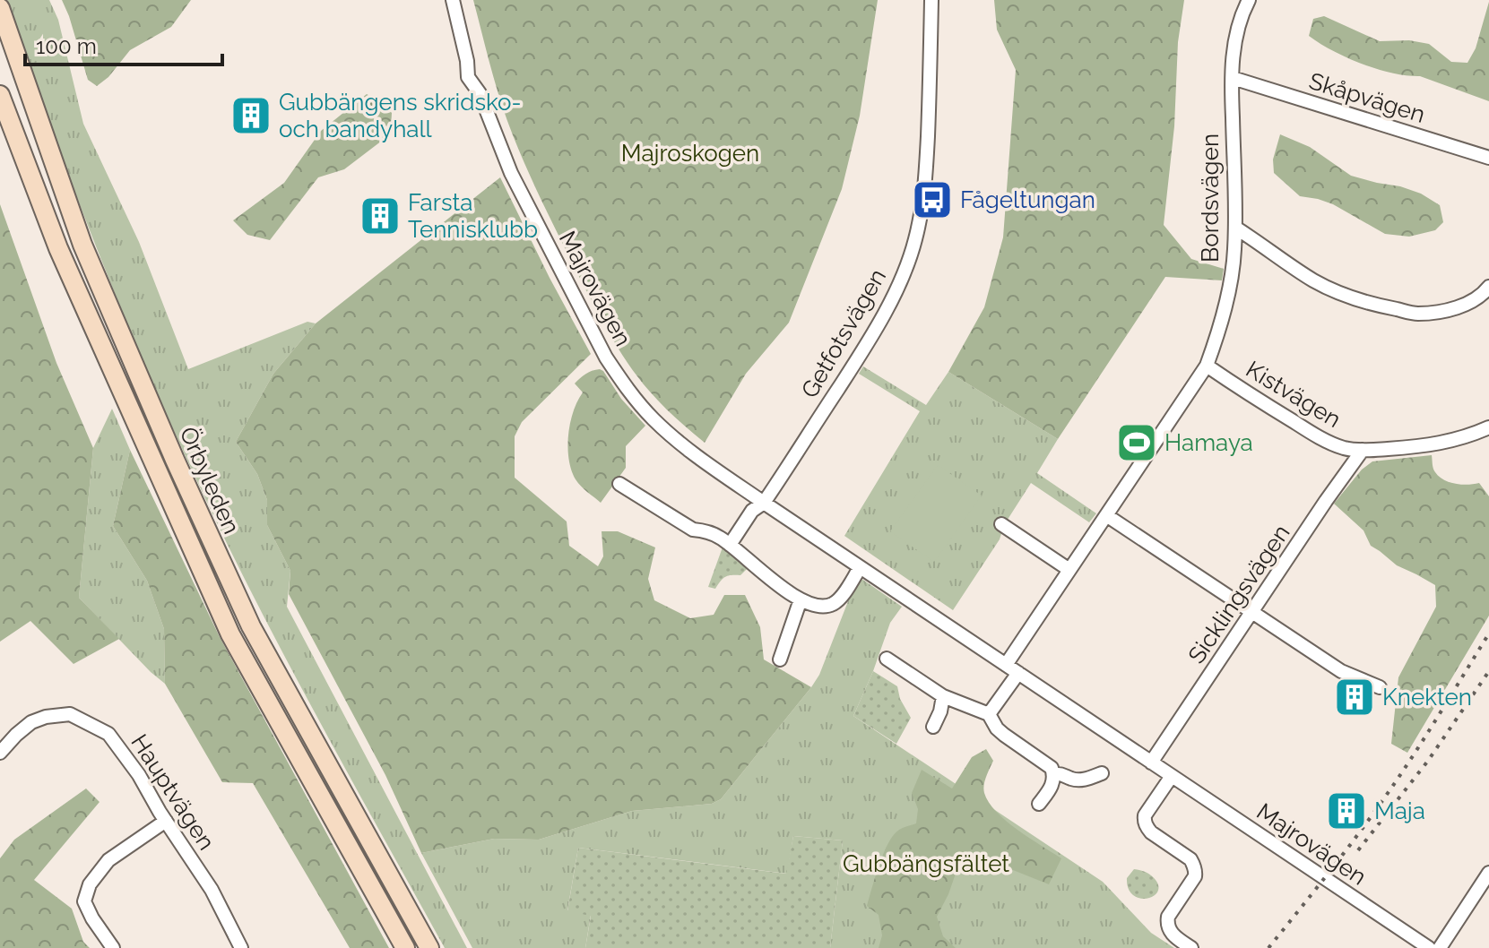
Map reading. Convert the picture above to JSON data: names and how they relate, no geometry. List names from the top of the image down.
{
  "streets": {
    "main road": ["Örbyleden"],
    "street": [
      "Skåpvägen",
      "Bordsvägen",
      "Majrovägen",
      "Getfotsvägen",
      "Kistvägen",
      "Sicklingsvägen",
      "Hauptvägen"
    ]
  },
  "crossings": [
    ["Skåpvägen", "Bordsvägen"],
    ["Bordsvägen", "Majrovägen"],
    ["Bordsvägen", "Kistvägen"],
    ["Majrovägen", "Getfotsvägen"],
    ["Majrovägen", "Sicklingsvägen"],
    ["Kistvägen", "Sicklingsvägen"]
  ],
  "parks": ["Majroskogen", "Gubbängsfältet"],
  "places": {
    "building": [
      "Gubbängens skridsko- och bandyhall",
      "Farsta Tennisklubb",
      "Knekten",
      "Maja"
    ],
    "bus stop": ["Fågeltungan"],
    "sports": ["Hamaya"]
  },
  "scale_bar": "100 m"
}
